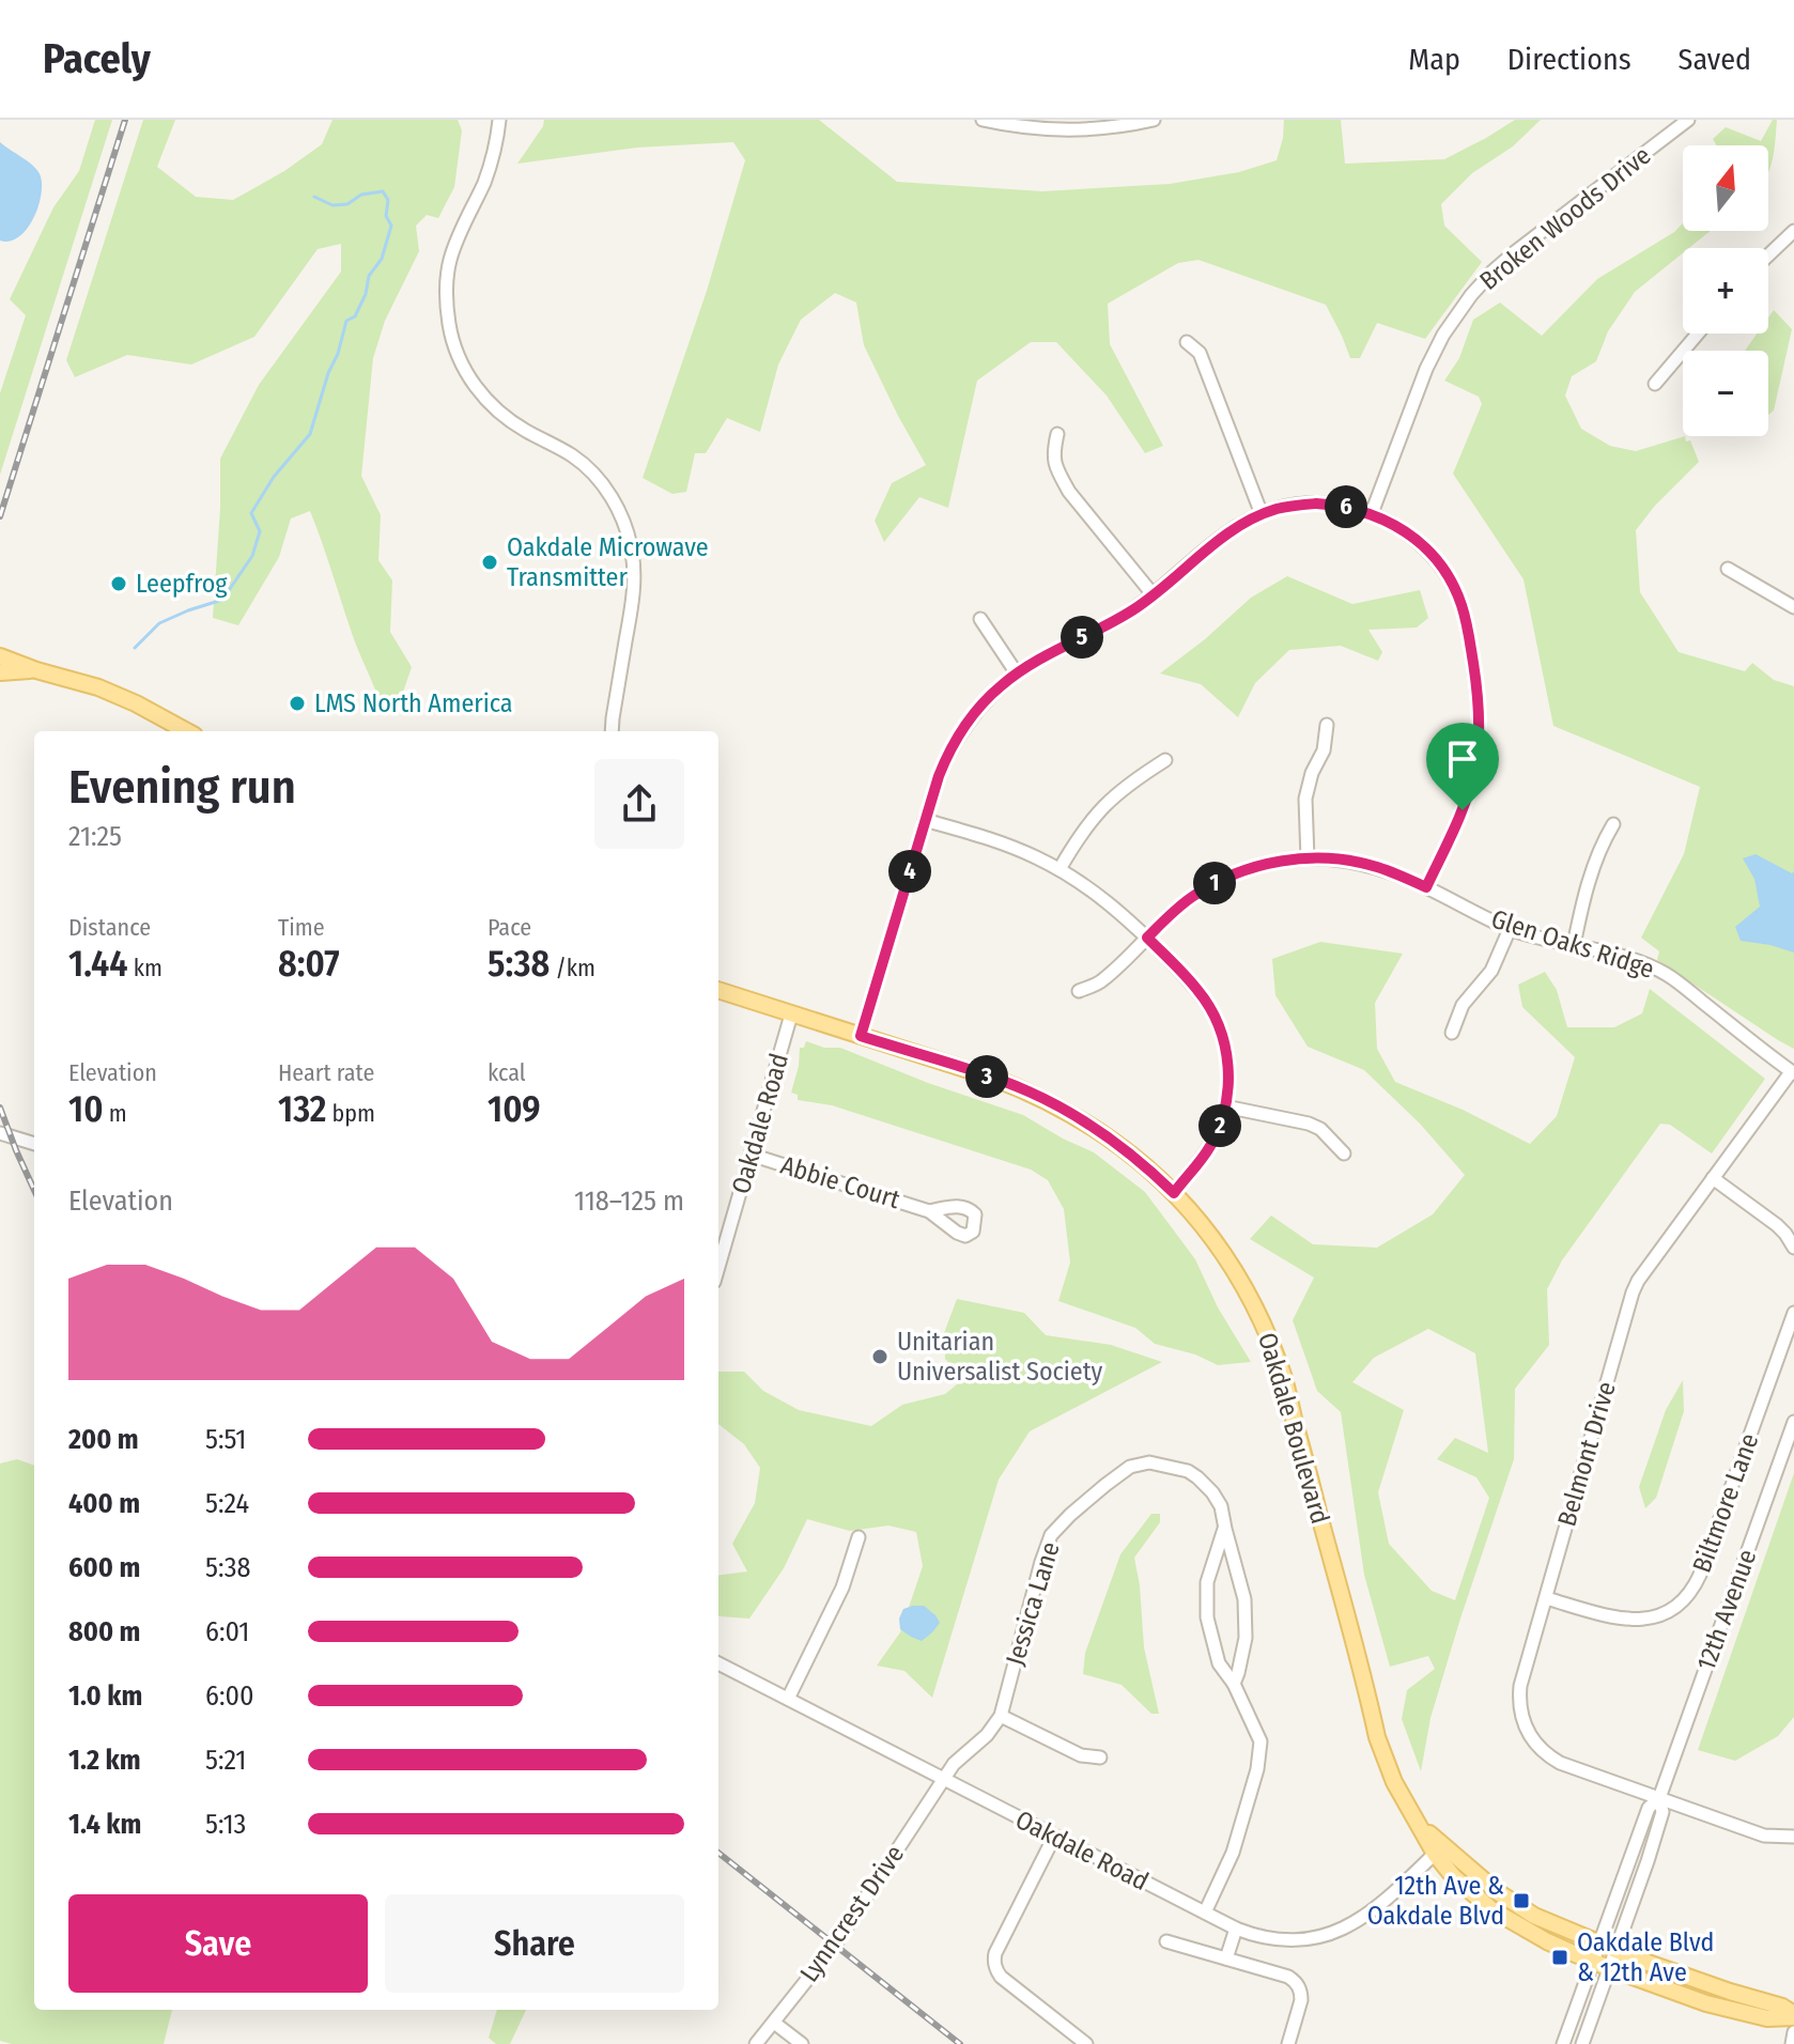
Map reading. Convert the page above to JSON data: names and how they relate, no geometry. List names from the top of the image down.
{
  "streets": {
    "main road": ["Oakdale Boulevard"],
    "street": [
      "Broken Woods Drive",
      "Glen Oaks Ridge",
      "Oakdale Road",
      "Abbie Court",
      "Belmont Drive",
      "Biltmore Lane",
      "Jessica Lane",
      "12th Avenue",
      "Lynncrest Drive"
    ]
  },
  "crossings": [
    ["Glen Oaks Ridge", "Belmont Drive"],
    ["Oakdale Road", "Abbie Court"],
    ["Oakdale Road", "Oakdale Boulevard"],
    ["Oakdale Road", "Jessica Lane"],
    ["Oakdale Road", "Lynncrest Drive"],
    ["Oakdale Boulevard", "12th Avenue"],
    ["Belmont Drive", "Biltmore Lane"],
    ["Belmont Drive", "12th Avenue"],
    ["Jessica Lane", "Lynncrest Drive"]
  ],
  "places": {
    "other": [
      "Oakdale Microwave Transmitter",
      "Leepfrog",
      "LMS North America",
      "Unitarian Universalist Society"
    ],
    "transit": ["12th Ave & Oakdale Blvd", "Oakdale Blvd & 12th Ave"]
  },
  "north": "top",
  "page": {
    "header": "Pacely",
    "nav": ["Map", "Directions", "Saved"],
    "map_buttons": ["+", "−"],
    "pins": [
      "6",
      "5",
      "4",
      "1",
      "3",
      "2"
    ],
    "heading": ["Evening run", "21:25"],
    "stats": [
      ["Distance", "1.44 km"],
      ["Time", "8:07"],
      ["Pace", "5:38 /km"],
      ["Elevation", "10 m"],
      ["Heart rate", "132 bpm"],
      ["kcal", "109"]
    ],
    "chart": ["Elevation", "118–125 m"],
    "list": [
      {
        "name": "200 m",
        "note": "5:51"
      },
      {
        "name": "400 m",
        "note": "5:24"
      },
      {
        "name": "600 m",
        "note": "5:38"
      },
      {
        "name": "800 m",
        "note": "6:01"
      },
      {
        "name": "1.0 km",
        "note": "6:00"
      },
      {
        "name": "1.2 km",
        "note": "5:21"
      },
      {
        "name": "1.4 km",
        "note": "5:13"
      }
    ],
    "buttons": ["Save", "Share"]
  }
}
